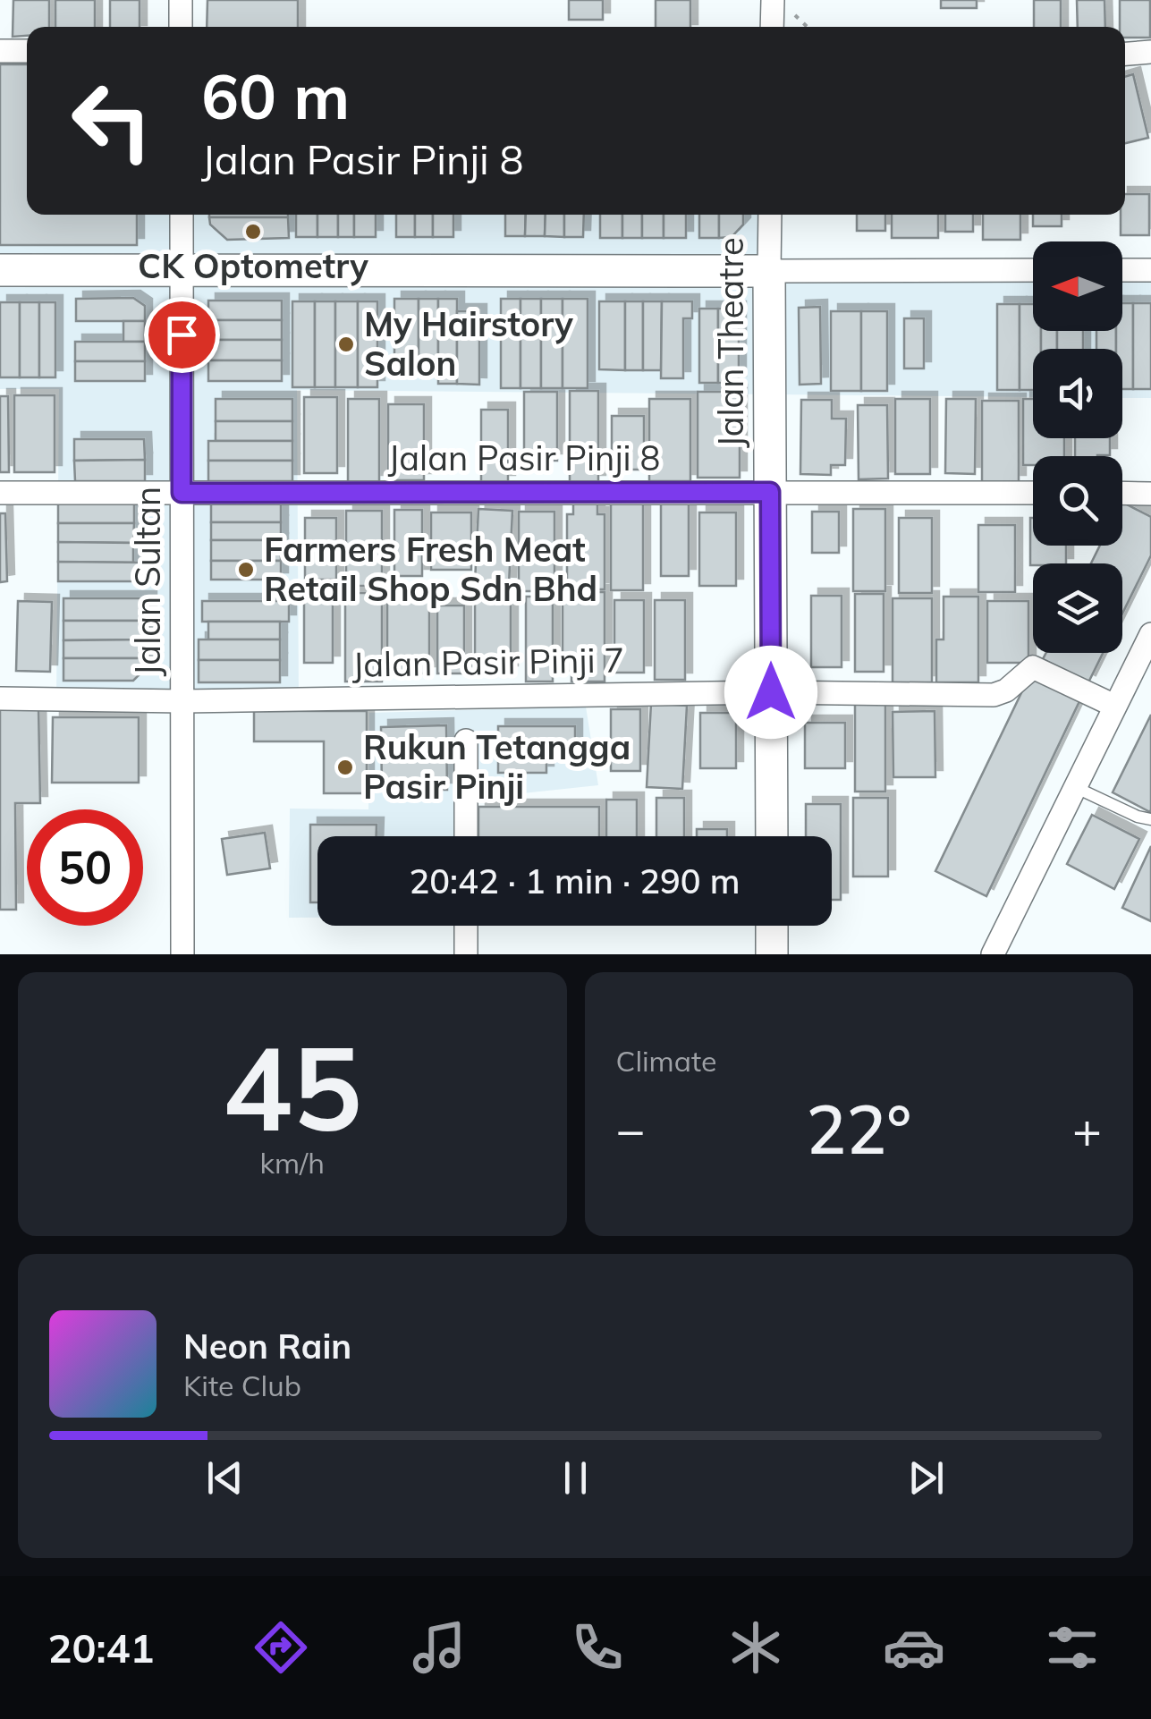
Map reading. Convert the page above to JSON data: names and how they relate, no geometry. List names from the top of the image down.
{
  "streets": {
    "main road": ["Jalan Theatre"],
    "street": ["Jalan Pasir Pinji 8", "Jalan Sultan", "Jalan Pasir Pinji 7"]
  },
  "crossings": [
    ["Jalan Theatre", "Jalan Pasir Pinji 8"],
    ["Jalan Theatre", "Jalan Pasir Pinji 7"],
    ["Jalan Pasir Pinji 8", "Jalan Sultan"],
    ["Jalan Sultan", "Jalan Pasir Pinji 7"]
  ],
  "places": [
    "CK Optometry",
    "My Hairstory Salon",
    "Farmers Fresh Meat Retail Shop Sdn Bhd",
    "Rukun Tetangga Pasir Pinji"
  ],
  "north": "left",
  "page": {
    "turn": ["60 m", "Jalan Pasir Pinji 8"],
    "limit": "50",
    "trip": "20:42 · 1 min · 290 m",
    "tile": [
      ["45", "km/h"],
      "Climate"
    ],
    "heat": ["−", "22°", "+"],
    "song": ["Neon Rain", "Kite Club"],
    "tabs": "20:41"
  }
}
